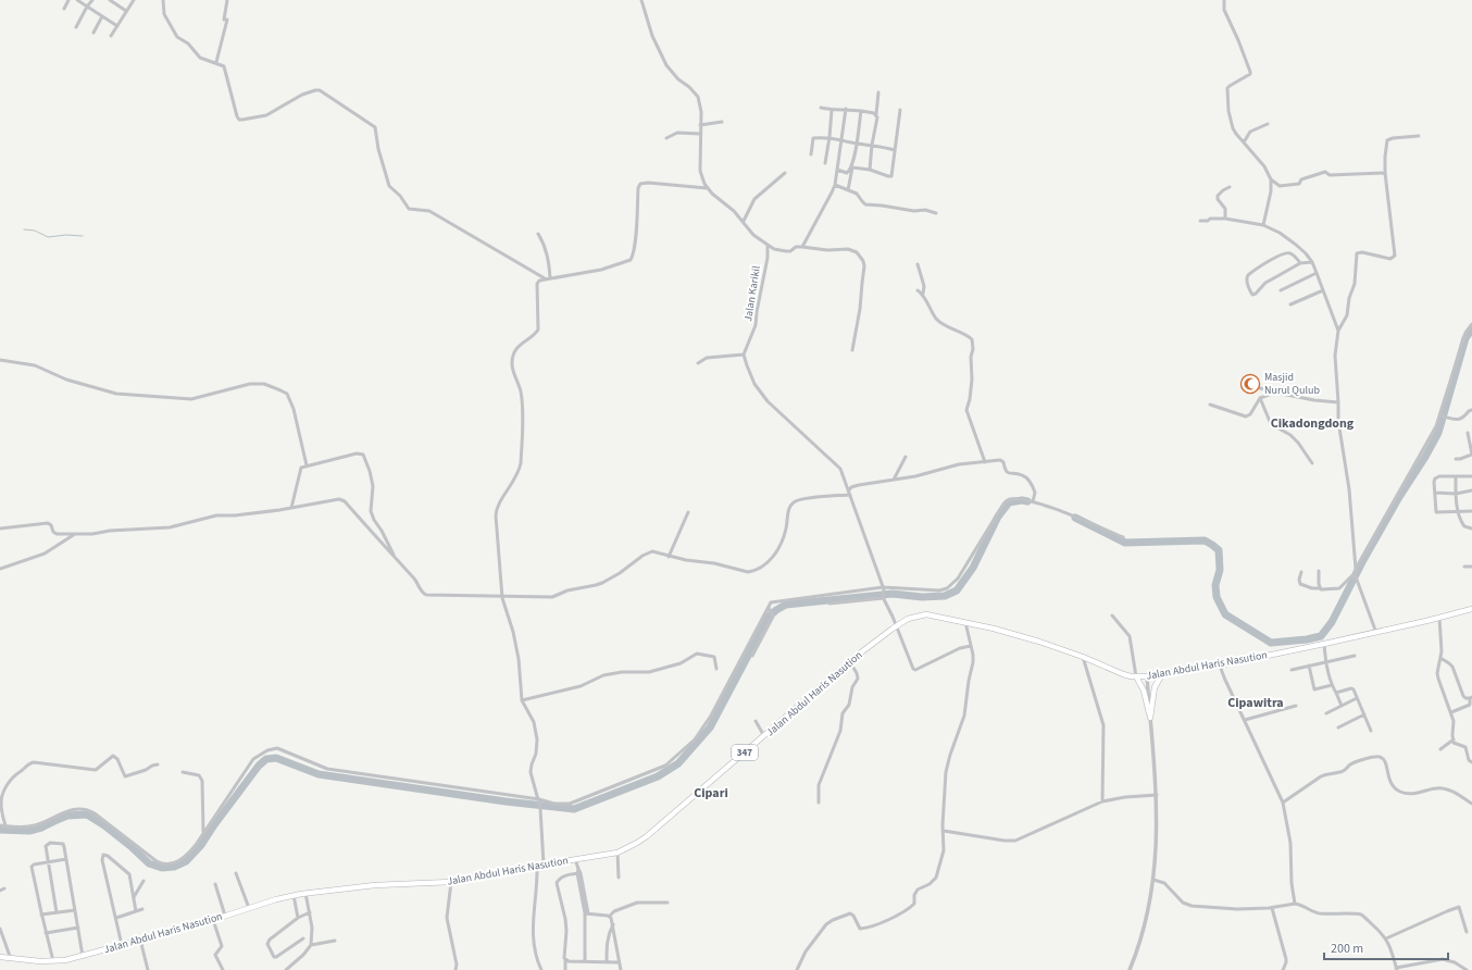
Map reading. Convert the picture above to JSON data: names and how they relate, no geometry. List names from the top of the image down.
{
  "streets": {
    "main road": ["Jalan Abdul Haris Nasution", "347"],
    "street": ["Jalan Karikil"]
  },
  "districts": ["Cikadongdong", "Cipawitra", "Cipari"],
  "places": {
    "mosque": ["Masjid Nurul Qulub"]
  },
  "scale_bar": "200 m"
}
